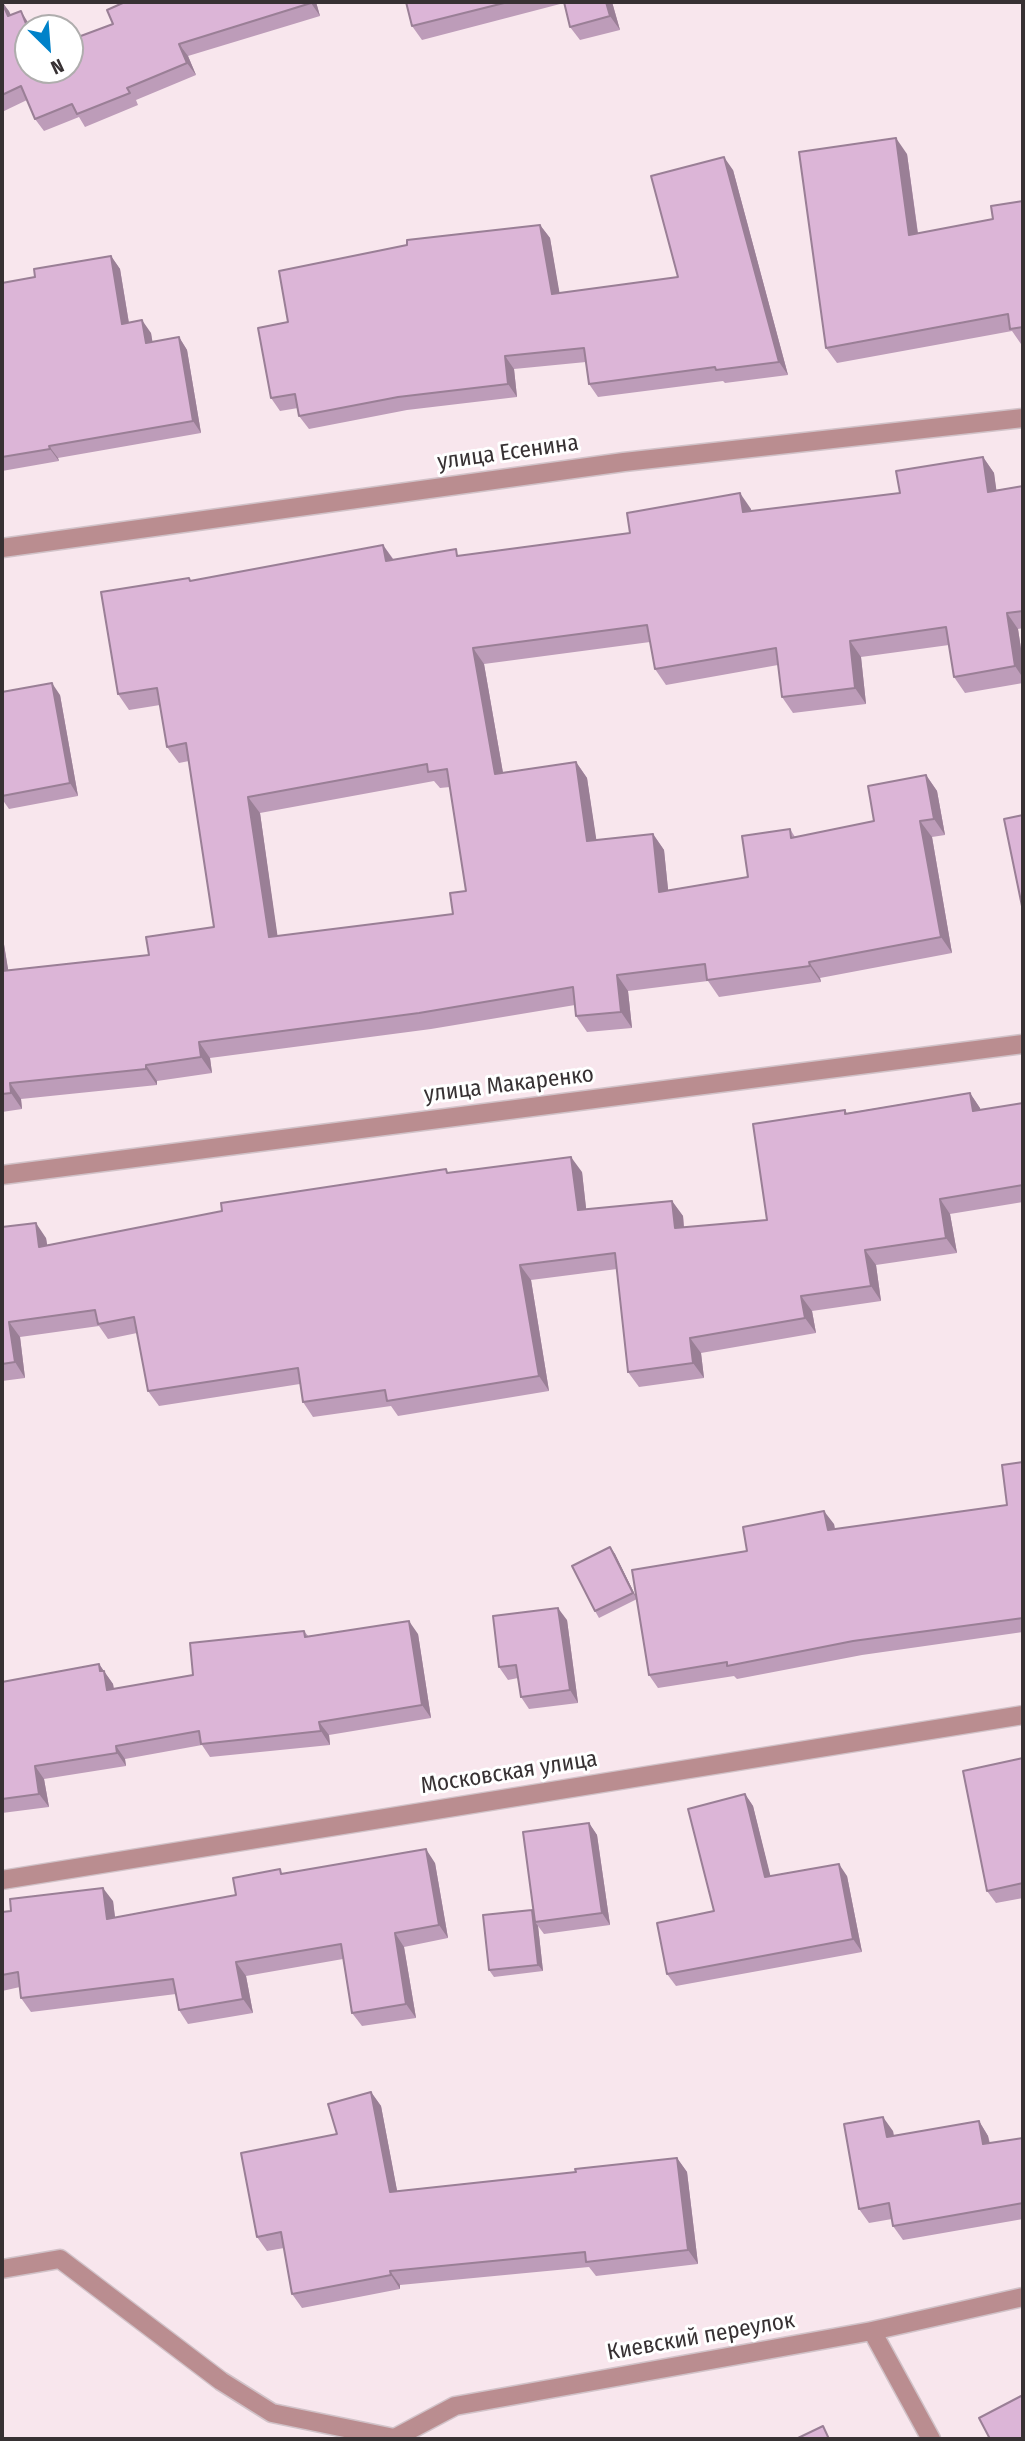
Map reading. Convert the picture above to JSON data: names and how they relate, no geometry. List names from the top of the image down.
{
  "streets": {
    "street": [
      "улица Есенина",
      "улица Макаренко",
      "Московская улица",
      "Киевский переулок"
    ]
  },
  "north": "bottom right"
}
